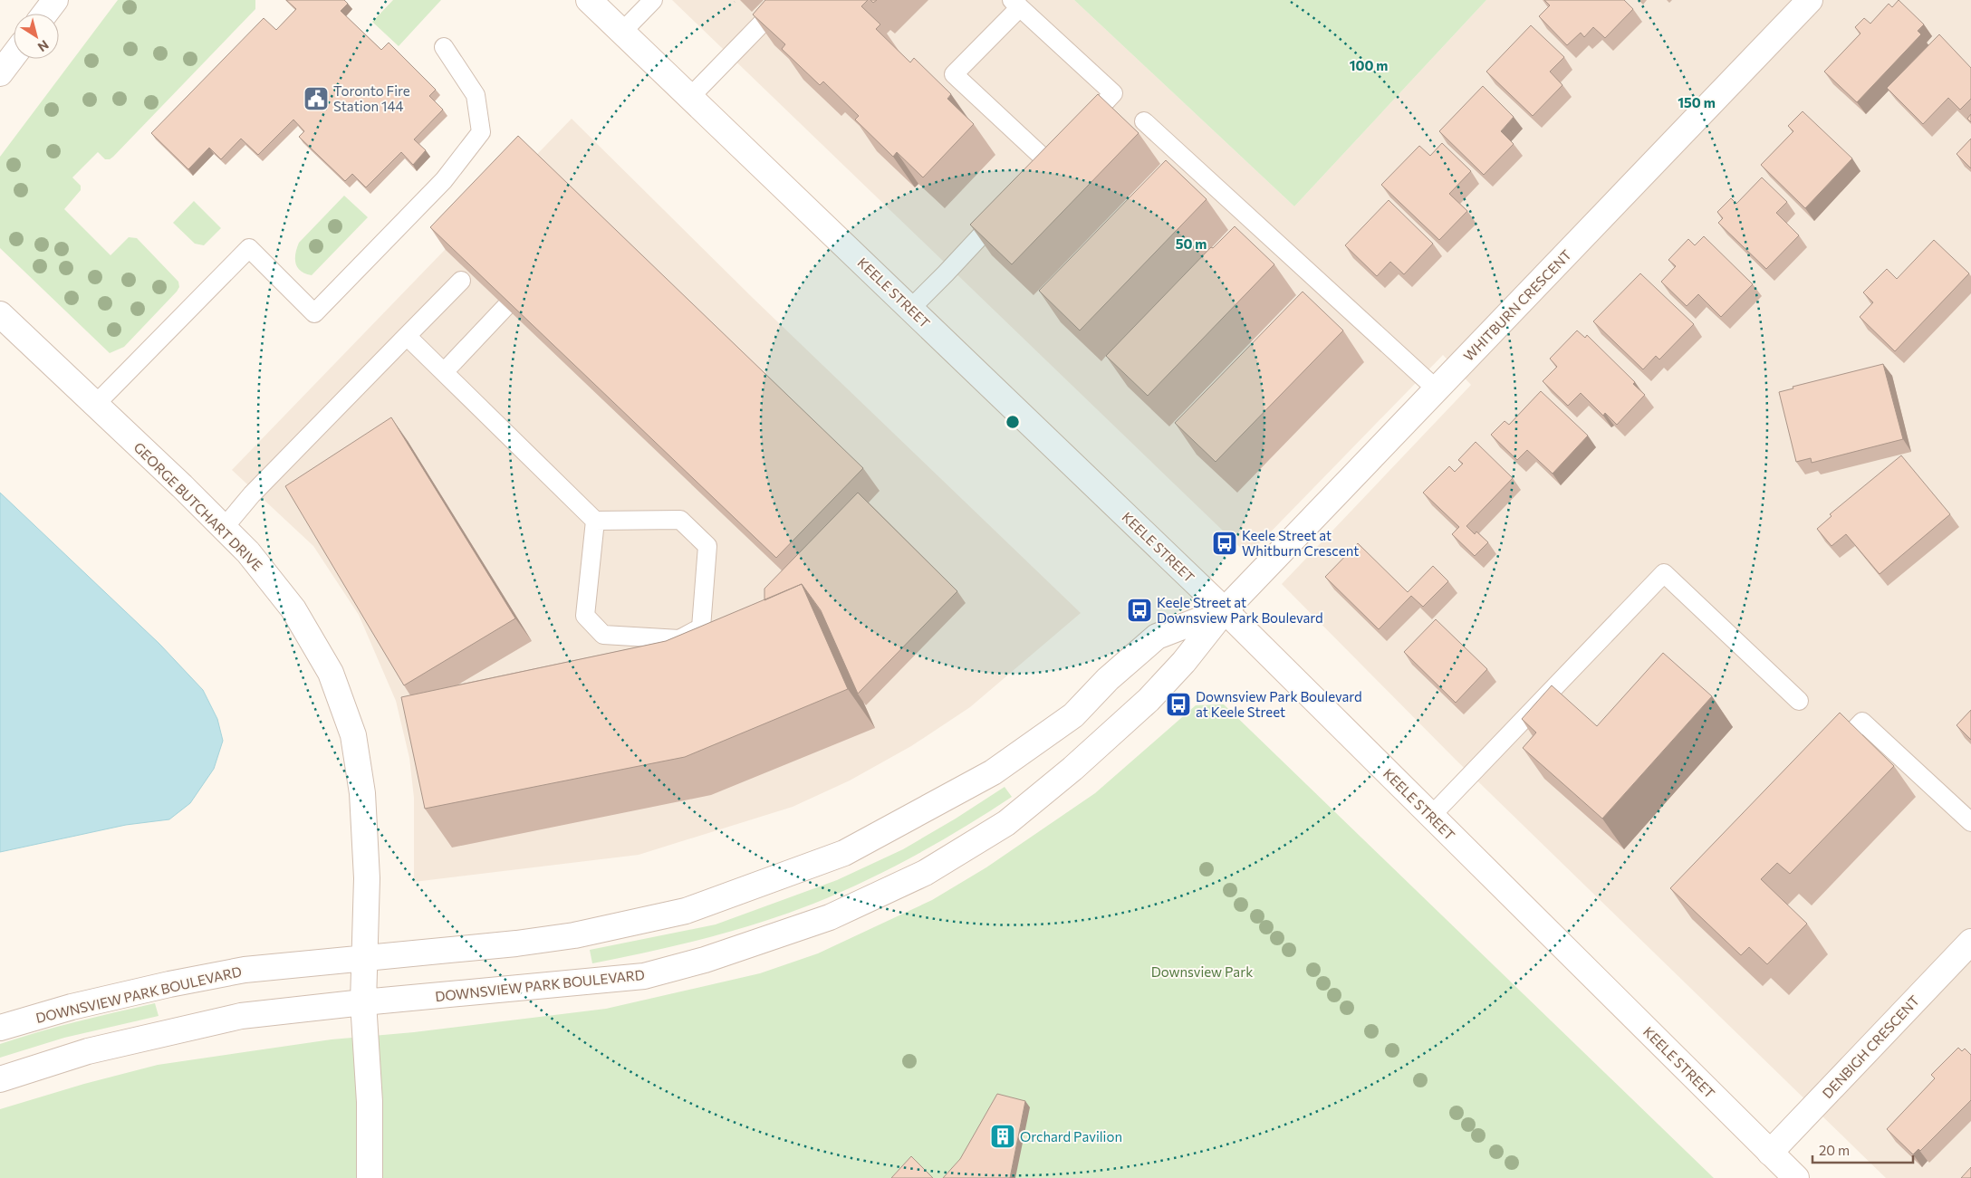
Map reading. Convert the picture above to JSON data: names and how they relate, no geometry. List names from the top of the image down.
{
  "streets": {
    "street": [
      "KEELE STREET",
      "WHITBURN CRESCENT",
      "GEORGE BUTCHART DRIVE",
      "DOWNSVIEW PARK BOULEVARD",
      "DENBIGH CRESCENT"
    ]
  },
  "crossings": [
    ["KEELE STREET", "WHITBURN CRESCENT"],
    ["KEELE STREET", "DOWNSVIEW PARK BOULEVARD"],
    ["KEELE STREET", "DENBIGH CRESCENT"],
    ["WHITBURN CRESCENT", "DOWNSVIEW PARK BOULEVARD"],
    ["GEORGE BUTCHART DRIVE", "DOWNSVIEW PARK BOULEVARD"]
  ],
  "parks": ["Downsview Park"],
  "places": {
    "public building": ["Toronto Fire Station 144"],
    "bus stop": ["Keele Street at Whitburn Crescent", "Keele Street at Downsview Park Boulevard", "Downsview Park Boulevard at Keele Street"],
    "building": ["Orchard Pavilion"]
  },
  "scale_bar": "20 m",
  "north": "bottom right",
  "rings": ["100 m", "150 m", "50 m"]
}
